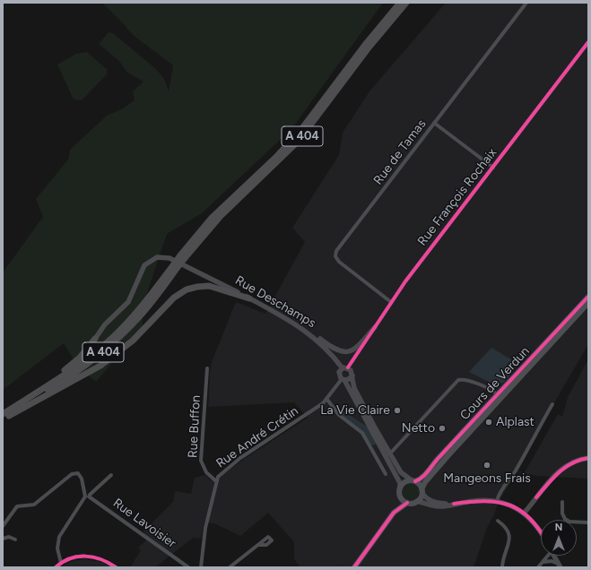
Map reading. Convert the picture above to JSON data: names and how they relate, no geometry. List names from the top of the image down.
{
  "streets": {
    "highway": ["A 404"],
    "main road": ["Rue Deschamps", "Cours de Verdun"],
    "street": [
      "Rue de Tamas",
      "Rue François Rochaix",
      "Rue Buffon",
      "Rue André Crétin",
      "Rue Lavoisier"
    ]
  },
  "crossings": [
    ["Rue de Tamas", "Rue François Rochaix"],
    ["Rue François Rochaix", "Rue Deschamps"],
    ["Rue François Rochaix", "Rue André Crétin"],
    ["Rue Deschamps", "Rue André Crétin"],
    ["Rue Buffon", "Rue André Crétin"]
  ],
  "places": [
    "La Vie Claire",
    "Alplast",
    "Netto",
    "Mangeons Frais"
  ],
  "north": "top"
}
